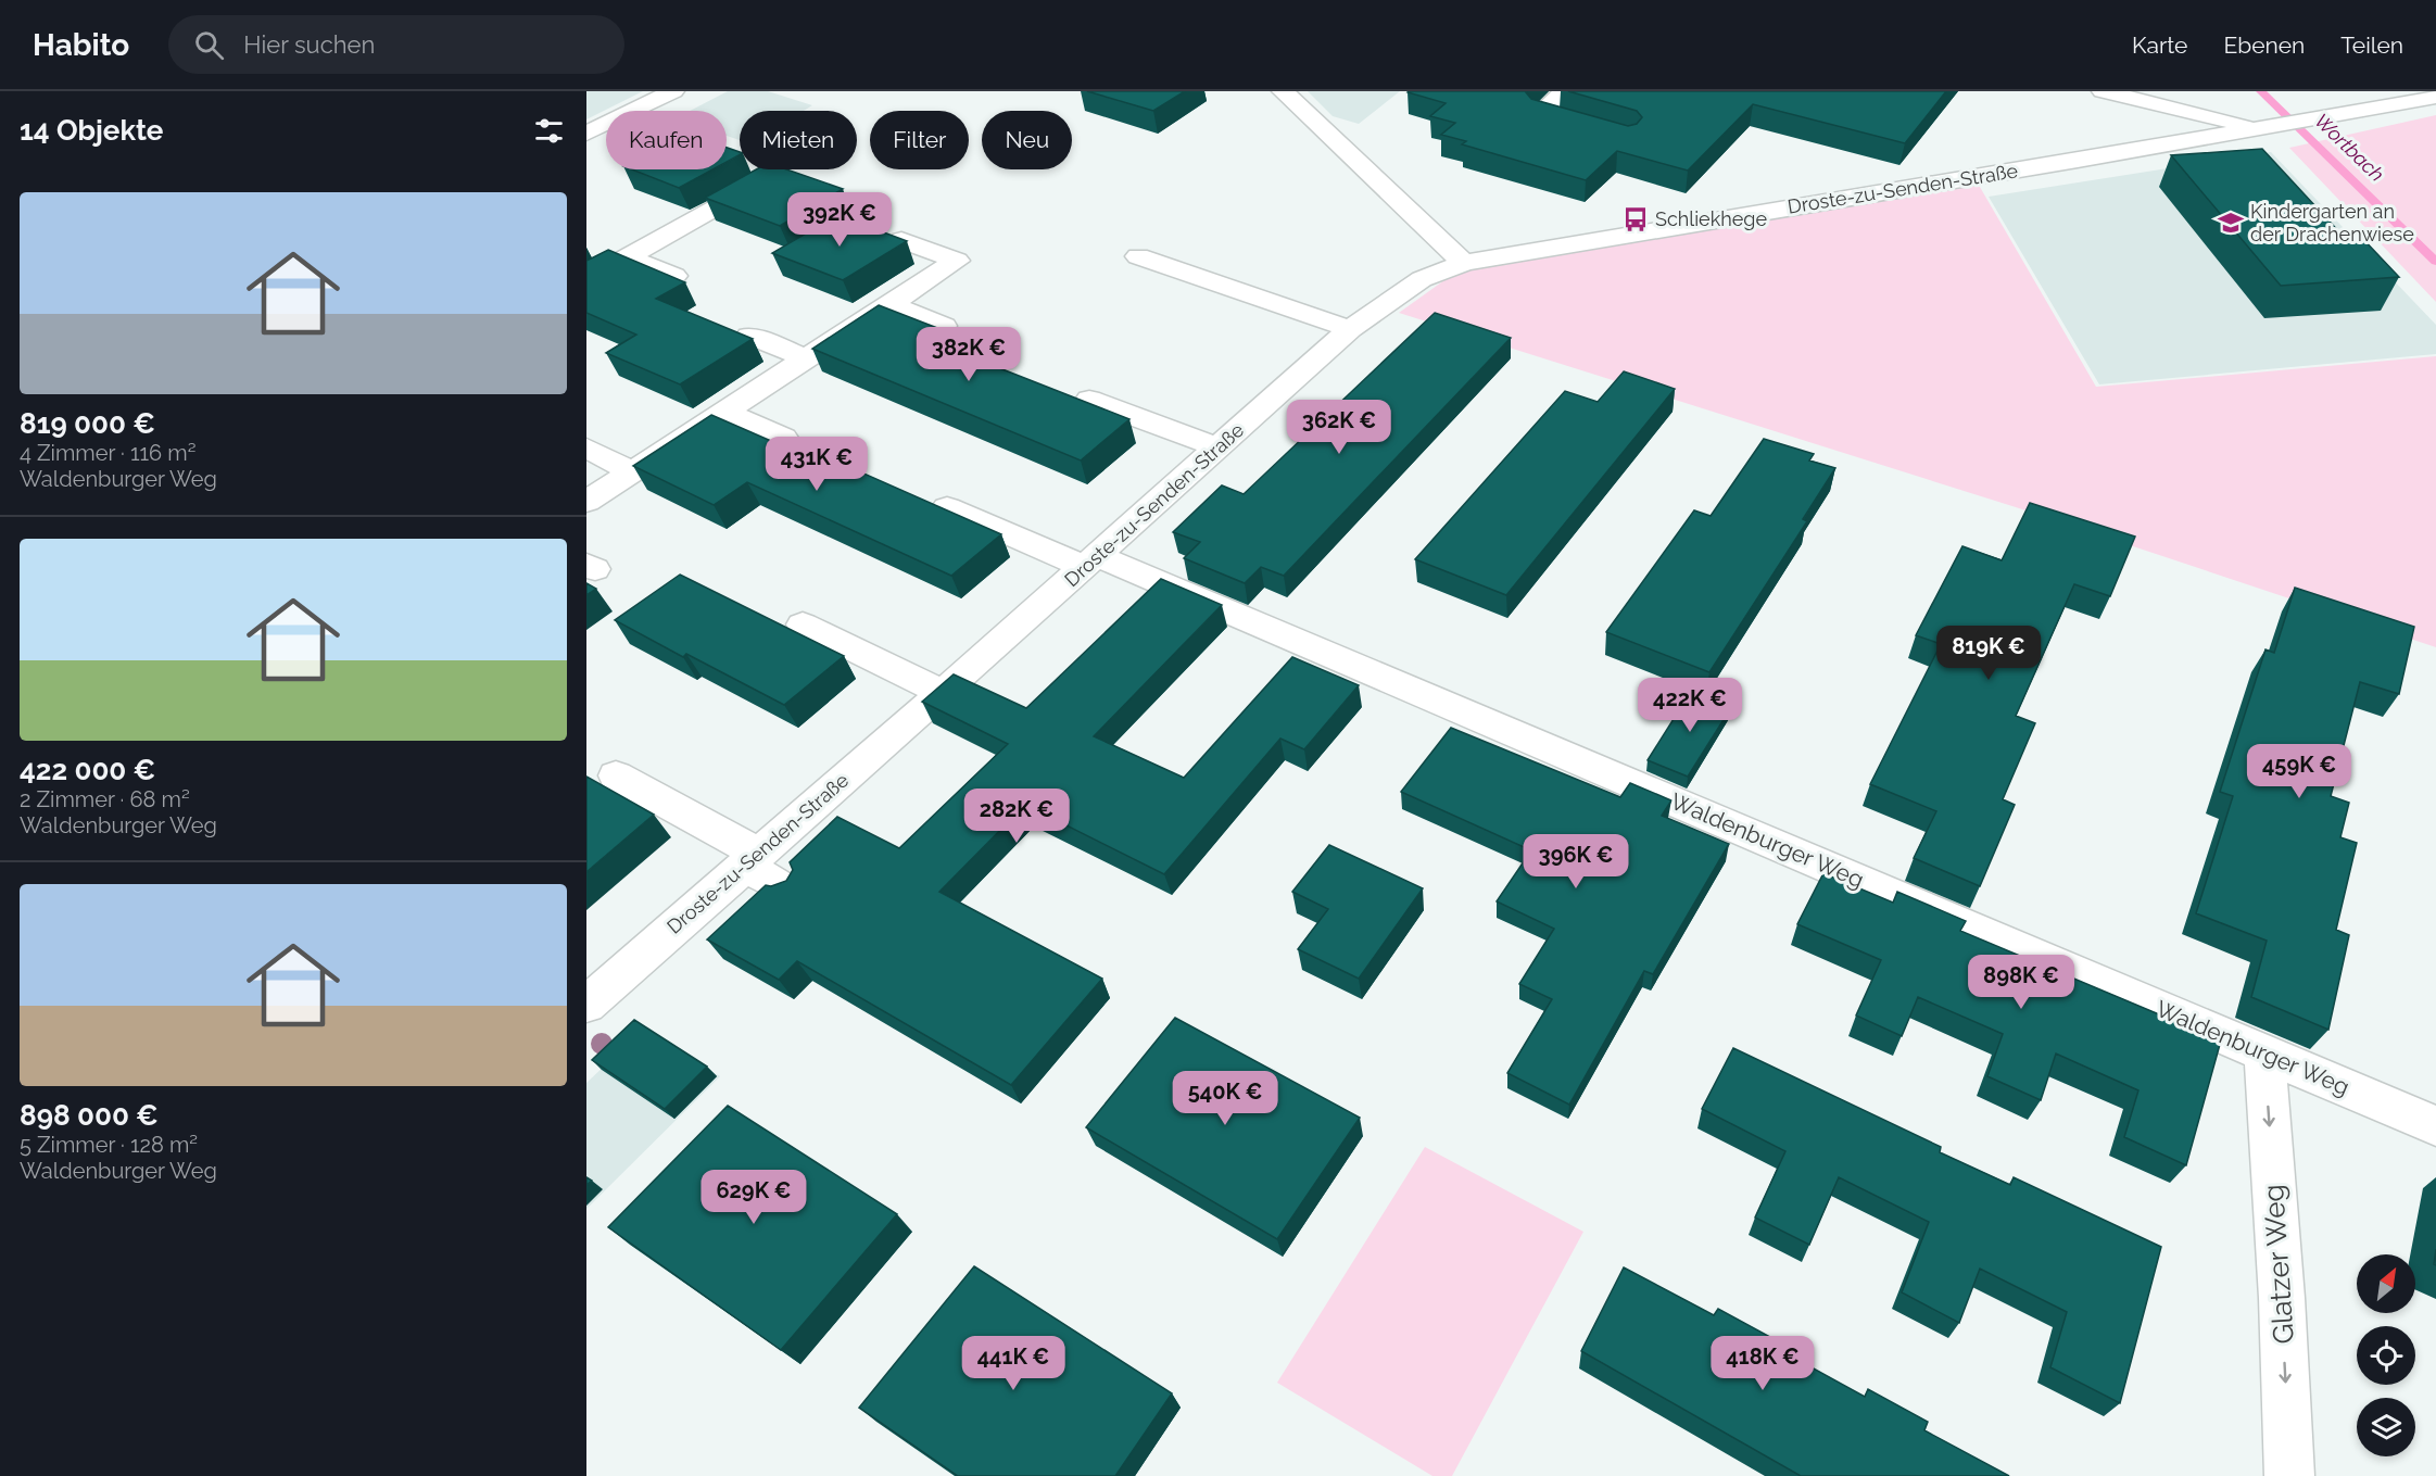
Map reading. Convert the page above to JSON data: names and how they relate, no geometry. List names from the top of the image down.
{
  "streets": {
    "street": ["Droste-zu-Senden-Straße", "Waldenburger Weg", "Glatzer Weg"]
  },
  "crossings": [
    ["Droste-zu-Senden-Straße", "Waldenburger Weg"],
    ["Waldenburger Weg", "Glatzer Weg"]
  ],
  "one_way": ["Glatzer Weg"],
  "water": ["Wortbach"],
  "places": {
    "bus stop": ["Schliekhege"],
    "school or university": ["Kindergarten an der Drachenwiese"]
  },
  "north": "top right",
  "page": {
    "header": "Habito",
    "search": "Hier suchen",
    "nav": ["Karte", "Ebenen", "Teilen"],
    "heading": "14 Objekte",
    "chip": [
      "Kaufen",
      "Mieten",
      "Filter",
      "Neu"
    ],
    "list": [
      {
        "name": "819 000 €",
        "note": "4 Zimmer · 116 m² · Waldenburger Weg"
      },
      {
        "name": "422 000 €",
        "note": "2 Zimmer · 68 m² · Waldenburger Weg"
      },
      {
        "name": "898 000 €",
        "note": "5 Zimmer · 128 m² · Waldenburger Weg"
      }
    ],
    "price": [
      "392K €",
      "382K €",
      "362K €",
      "431K €",
      "819K €",
      "422K €",
      "459K €",
      "282K €",
      "396K €",
      "898K €",
      "540K €",
      "629K €",
      "441K €",
      "418K €"
    ]
  }
}
